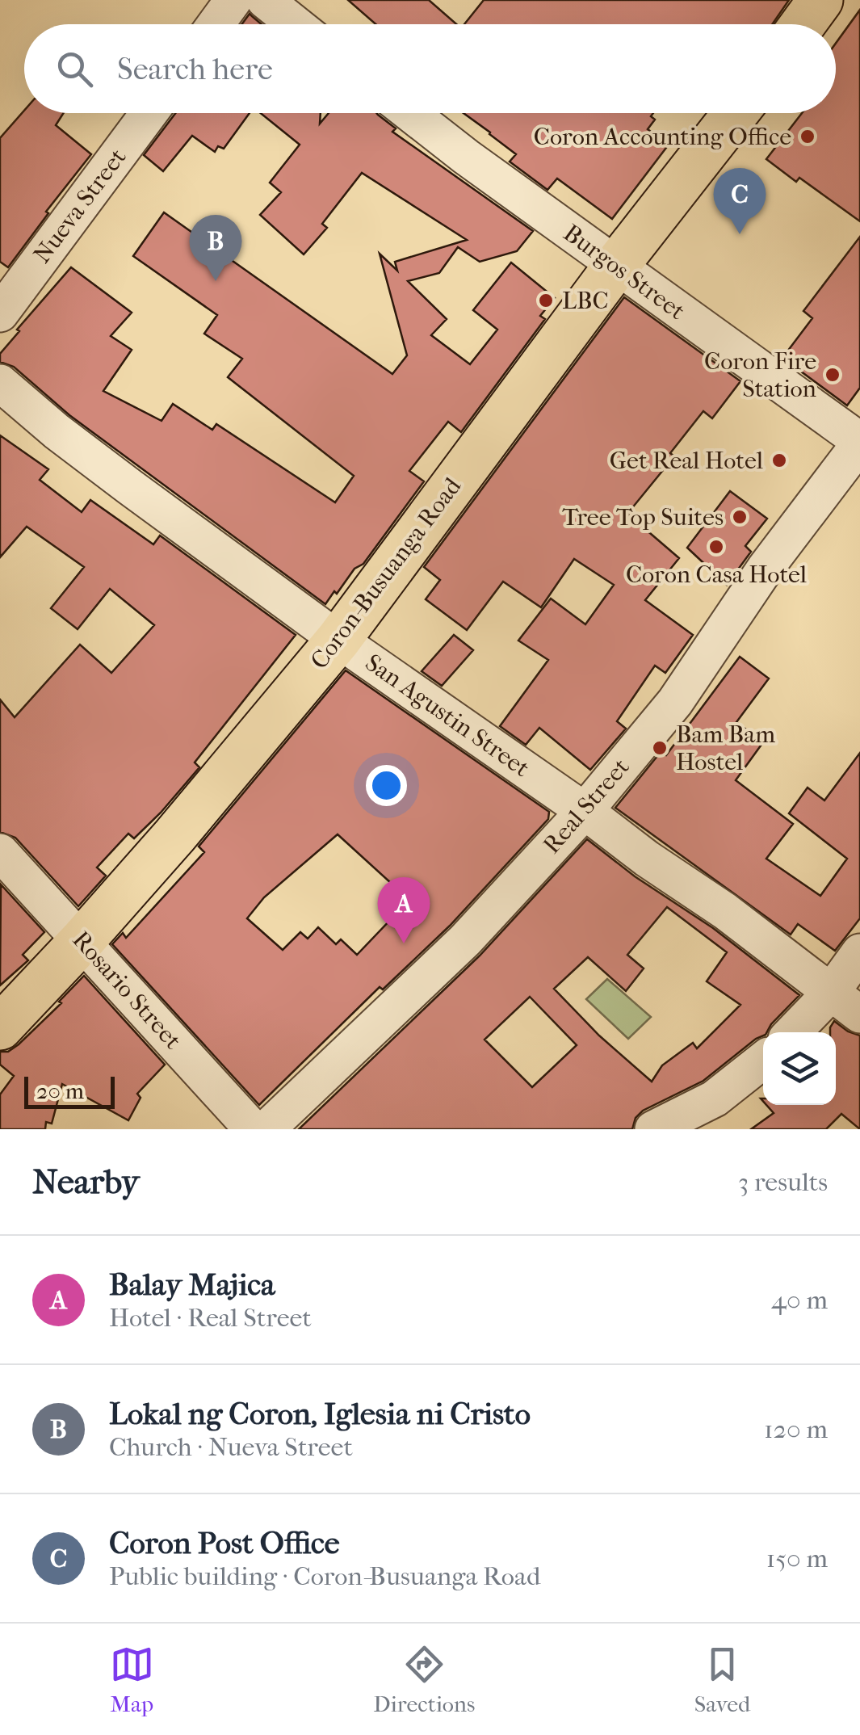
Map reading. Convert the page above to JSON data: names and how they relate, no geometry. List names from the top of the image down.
{
  "streets": {
    "main road": ["Coron-Busuanga Road"],
    "street": [
      "Nueva Street",
      "Burgos Street",
      "San Agustin Street",
      "Real Street",
      "Rosario Street"
    ]
  },
  "crossings": [
    ["Burgos Street", "Coron-Busuanga Road"],
    ["Burgos Street", "Real Street"],
    ["Coron-Busuanga Road", "San Agustin Street"],
    ["Coron-Busuanga Road", "Rosario Street"],
    ["San Agustin Street", "Real Street"]
  ],
  "places": [
    "Coron Accounting Office",
    "LBC",
    "Coron Fire Station",
    "Get Real Hotel",
    "Tree Top Suites",
    "Coron Casa Hotel",
    "Bam Bam Hostel"
  ],
  "scale_bar": "20 m",
  "page": {
    "search": "Search here",
    "pins": ["C", "B", "A"],
    "scale": "20 m",
    "heading": ["Nearby", "3 results"],
    "list": [
      {
        "mark": "A",
        "name": "Balay Majica",
        "note": "Hotel · Real Street",
        "value": "40 m"
      },
      {
        "mark": "B",
        "name": "Lokal ng Coron, Iglesia ni Cristo",
        "note": "Church · Nueva Street",
        "value": "120 m"
      },
      {
        "mark": "C",
        "name": "Coron Post Office",
        "note": "Public building · Coron-Busuanga Road",
        "value": "150 m"
      }
    ],
    "nav": ["Map", "Directions", "Saved"]
  }
}
